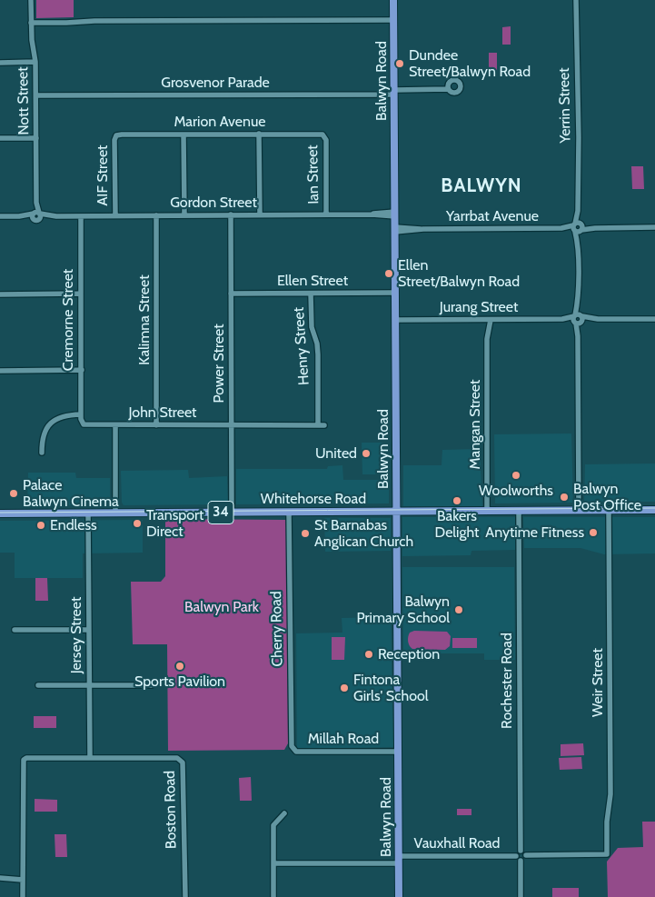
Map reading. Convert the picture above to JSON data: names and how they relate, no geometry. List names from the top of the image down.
{
  "streets": {
    "main road": ["Balwyn Road", "Whitehorse Road", "34"],
    "street": [
      "Grosvenor Parade",
      "Nott Street",
      "Yerrin Street",
      "Marion Avenue",
      "Ian Street",
      "AIF Street",
      "Gordon Street",
      "Yarrbat Avenue",
      "Ellen Street",
      "Jurang Street",
      "Cremorne Street",
      "Kalimna Street",
      "Henry Street",
      "Power Street",
      "John Street",
      "Mangan Street",
      "Cherry Road",
      "Jersey Street",
      "Rochester Road",
      "Weir Street",
      "Millah Road",
      "Boston Road",
      "Vauxhall Road"
    ]
  },
  "crossings": [
    ["Balwyn Road", "Grosvenor Parade"],
    ["Balwyn Road", "Gordon Street"],
    ["Balwyn Road", "Yarrbat Avenue"],
    ["Balwyn Road", "Ellen Street"],
    ["Balwyn Road", "Jurang Street"],
    ["Balwyn Road", "Whitehorse Road"],
    ["Balwyn Road", "Millah Road"],
    ["Balwyn Road", "Vauxhall Road"],
    ["Grosvenor Parade", "Nott Street"],
    ["Nott Street", "Gordon Street"],
    ["Yerrin Street", "Yarrbat Avenue"],
    ["Yerrin Street", "Jurang Street"],
    ["Yerrin Street", "Whitehorse Road"],
    ["Marion Avenue", "Ian Street"],
    ["Marion Avenue", "AIF Street"],
    ["Ian Street", "Gordon Street"],
    ["AIF Street", "Gordon Street"],
    ["Gordon Street", "Cremorne Street"],
    ["Gordon Street", "Kalimna Street"],
    ["Gordon Street", "Power Street"],
    ["Ellen Street", "Henry Street"],
    ["Ellen Street", "Power Street"],
    ["Jurang Street", "Mangan Street"],
    ["Cremorne Street", "John Street"],
    ["Kalimna Street", "John Street"],
    ["Henry Street", "John Street"],
    ["Power Street", "John Street"],
    ["Power Street", "Whitehorse Road"],
    ["Mangan Street", "Whitehorse Road"],
    ["Whitehorse Road", "Cherry Road"],
    ["Whitehorse Road", "Jersey Street"],
    ["Whitehorse Road", "Rochester Road"],
    ["Whitehorse Road", "Weir Street"],
    ["Cherry Road", "Millah Road"],
    ["Jersey Street", "Boston Road"],
    ["Rochester Road", "Weir Street"],
    ["Rochester Road", "Vauxhall Road"],
    ["Weir Street", "Vauxhall Road"]
  ],
  "districts": ["BALWYN"],
  "parks": ["Balwyn Park"],
  "places": [
    "Dundee Street/Balwyn Road",
    "Ellen Street/Balwyn Road",
    "United",
    "Woolworths",
    "Palace Balwyn Cinema",
    "Balwyn Post Office",
    "Bakers Delight",
    "Transport Direct",
    "Endless",
    "Anytime Fitness",
    "St Barnabas Anglican Church",
    "Balwyn Primary School",
    "Reception",
    "Sports Pavilion",
    "Fintona Girls' School"
  ]
}
